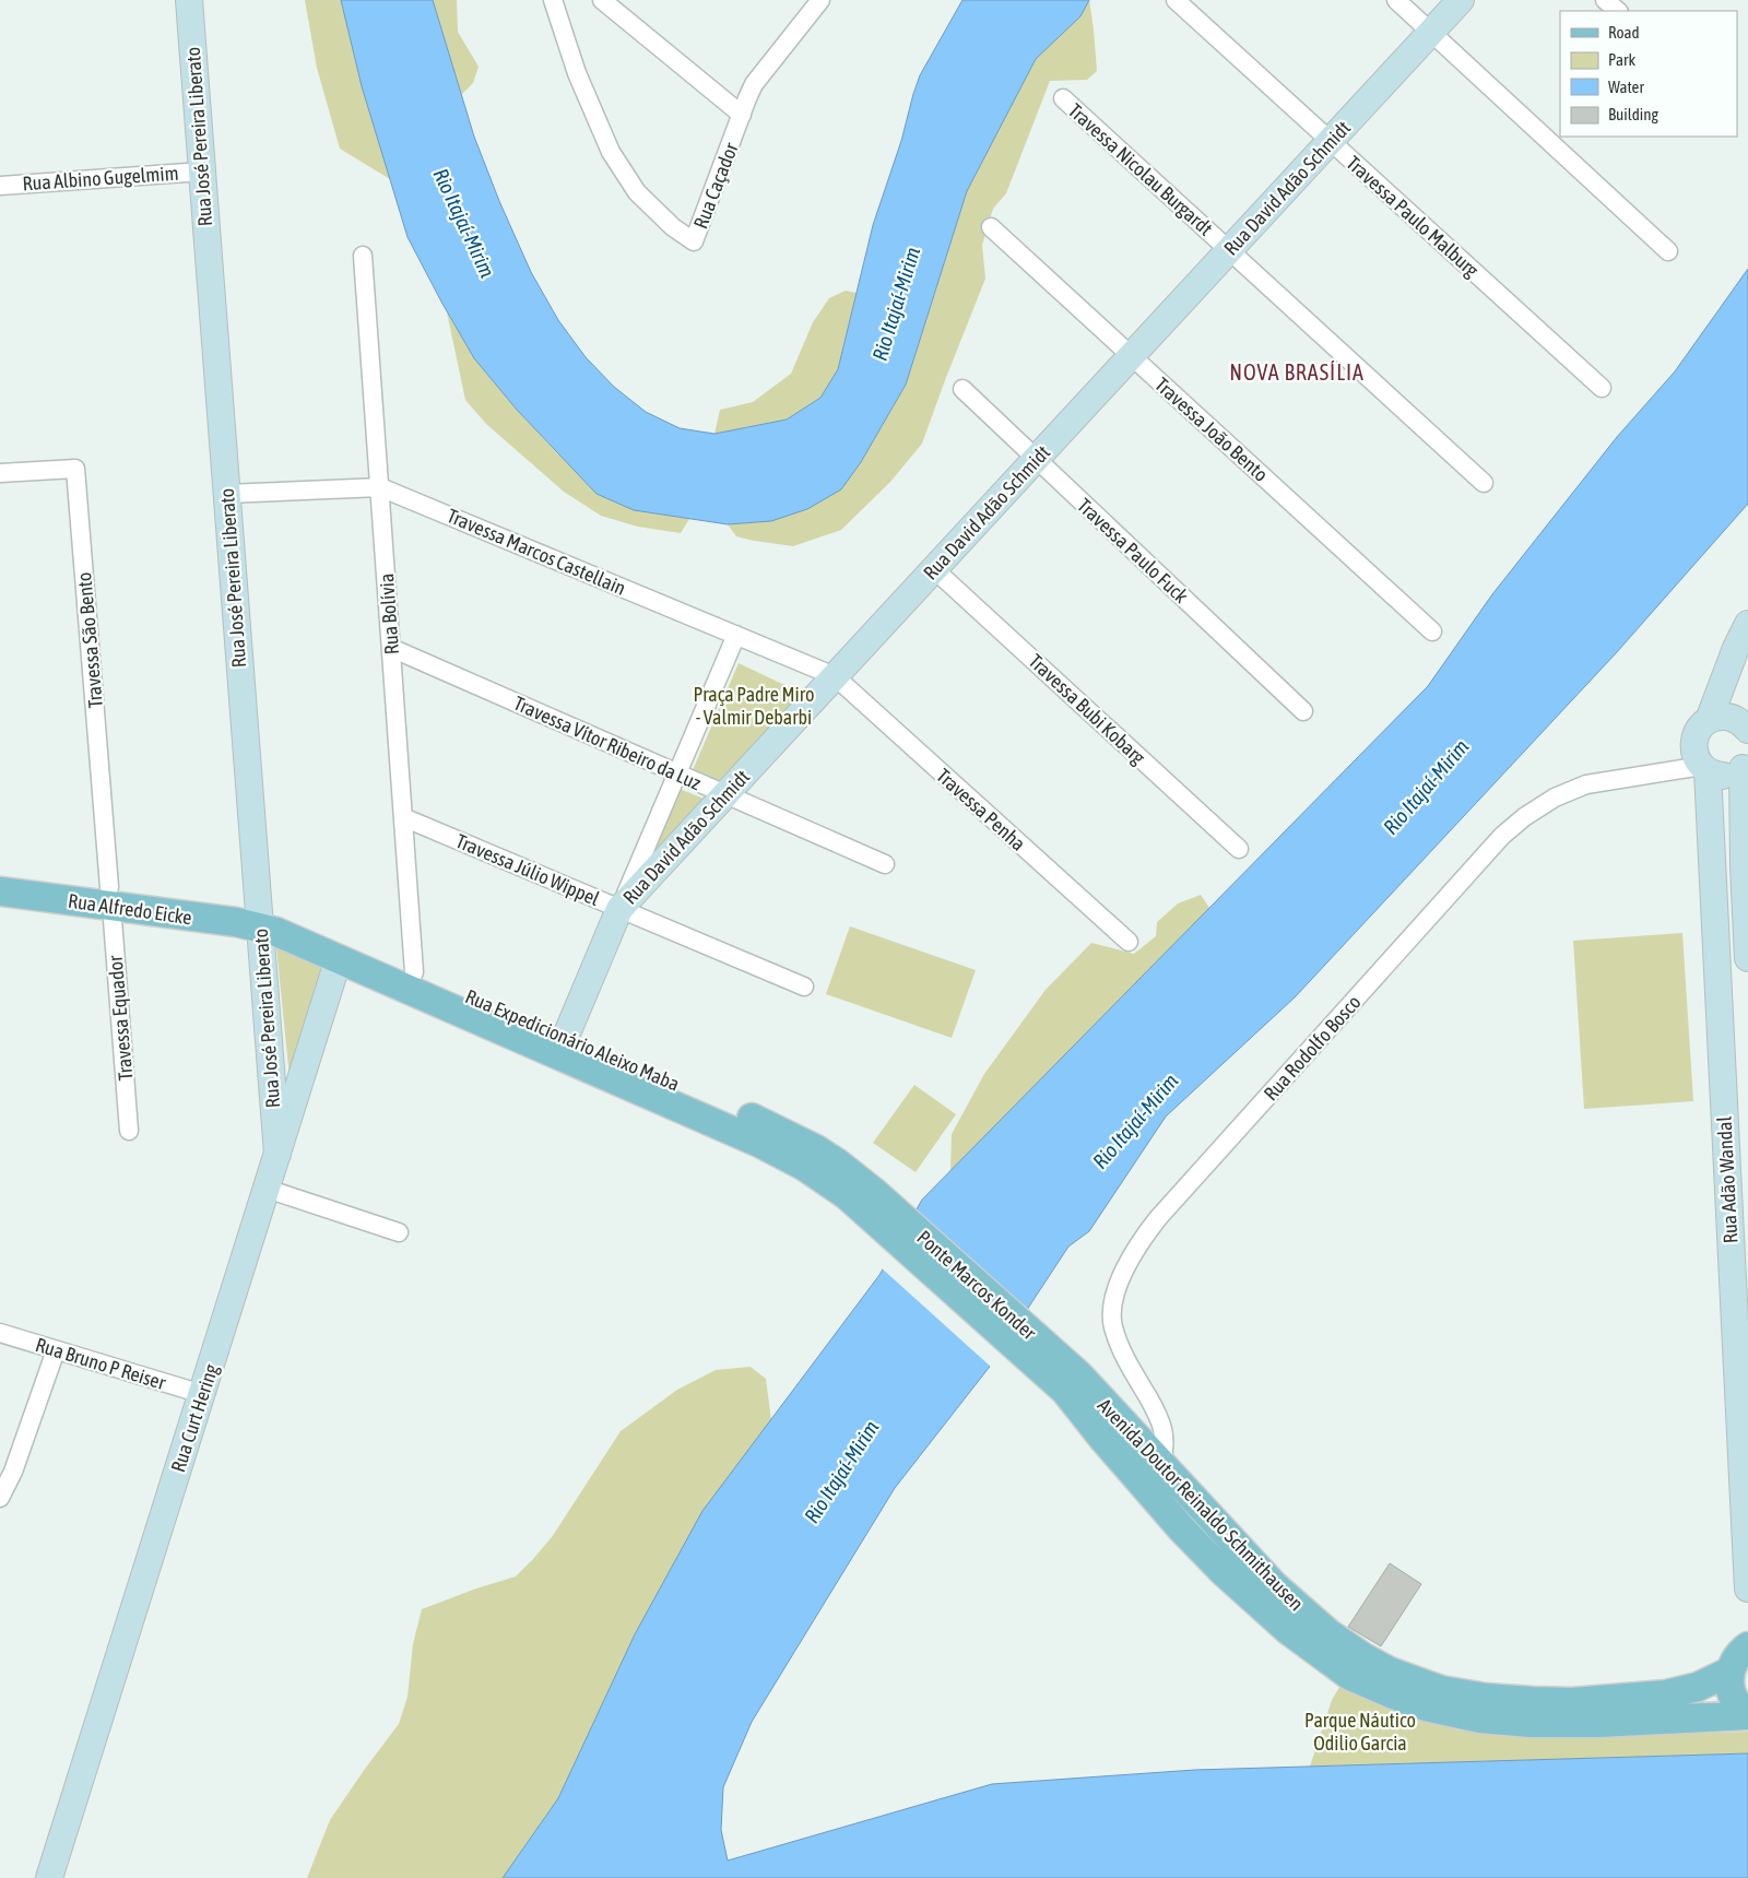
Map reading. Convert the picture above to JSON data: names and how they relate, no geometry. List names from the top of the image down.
{
  "streets": {
    "main road": [
      "Rua José Pereira Liberato",
      "Rua David Adão Schmidt",
      "Rua Alfredo Eicke",
      "Rua Expedicionário Aleixo Maba",
      "Rua Adão Wandal",
      "Ponte Marcos Konder",
      "Rua Curt Hering",
      "Avenida Doutor Reinaldo Schmithausen"
    ],
    "street": [
      "Travessa Nicolau Burgardt",
      "Rua Albino Gugelmim",
      "Rua Caçador",
      "Travessa Paulo Malburg",
      "Travessa João Bento",
      "Travessa Paulo Fuck",
      "Travessa Marcos Castellain",
      "Rua Bolívia",
      "Travessa São Bento",
      "Travessa Bubi Kobarg",
      "Travessa Vítor Ribeiro da Luz",
      "Travessa Penha",
      "Travessa Júlio Wippel",
      "Travessa Equador",
      "Rua Rodolfo Bosco",
      "Rua Bruno P Reiser"
    ]
  },
  "crossings": [
    ["Rua José Pereira Liberato", "Rua Albino Gugelmim"],
    ["Rua José Pereira Liberato", "Travessa Marcos Castellain"],
    ["Rua José Pereira Liberato", "Rua Alfredo Eicke"],
    ["Rua José Pereira Liberato", "Rua Expedicionário Aleixo Maba"],
    ["Rua José Pereira Liberato", "Rua Curt Hering"],
    ["Travessa Nicolau Burgardt", "Rua David Adão Schmidt"],
    ["Rua David Adão Schmidt", "Travessa Paulo Malburg"],
    ["Rua David Adão Schmidt", "Travessa João Bento"],
    ["Rua David Adão Schmidt", "Travessa Paulo Fuck"],
    ["Rua David Adão Schmidt", "Travessa Marcos Castellain"],
    ["Rua David Adão Schmidt", "Travessa Bubi Kobarg"],
    ["Rua David Adão Schmidt", "Travessa Vítor Ribeiro da Luz"],
    ["Rua David Adão Schmidt", "Travessa Penha"],
    ["Rua David Adão Schmidt", "Travessa Júlio Wippel"],
    ["Rua David Adão Schmidt", "Rua Expedicionário Aleixo Maba"],
    ["Travessa Marcos Castellain", "Rua Bolívia"],
    ["Travessa Marcos Castellain", "Travessa Penha"],
    ["Rua Bolívia", "Travessa Vítor Ribeiro da Luz"],
    ["Rua Bolívia", "Travessa Júlio Wippel"],
    ["Rua Bolívia", "Rua Expedicionário Aleixo Maba"],
    ["Travessa São Bento", "Rua Alfredo Eicke"],
    ["Travessa São Bento", "Travessa Equador"],
    ["Rua Alfredo Eicke", "Travessa Equador"],
    ["Rua Alfredo Eicke", "Rua Expedicionário Aleixo Maba"],
    ["Rua Expedicionário Aleixo Maba", "Ponte Marcos Konder"],
    ["Rua Expedicionário Aleixo Maba", "Rua Curt Hering"],
    ["Rua Rodolfo Bosco", "Rua Adão Wandal"],
    ["Rua Rodolfo Bosco", "Avenida Doutor Reinaldo Schmithausen"],
    ["Ponte Marcos Konder", "Avenida Doutor Reinaldo Schmithausen"],
    ["Rua Bruno P Reiser", "Rua Curt Hering"]
  ],
  "districts": ["NOVA BRASÍLIA"],
  "water": ["Rio Itajaí-Mirim"],
  "parks": ["Praça Padre Miro - Valmir Debarbi", "Parque Náutico Odilio Garcia"],
  "legend": [
    "Road",
    "Park",
    "Water",
    "Building"
  ]
}
